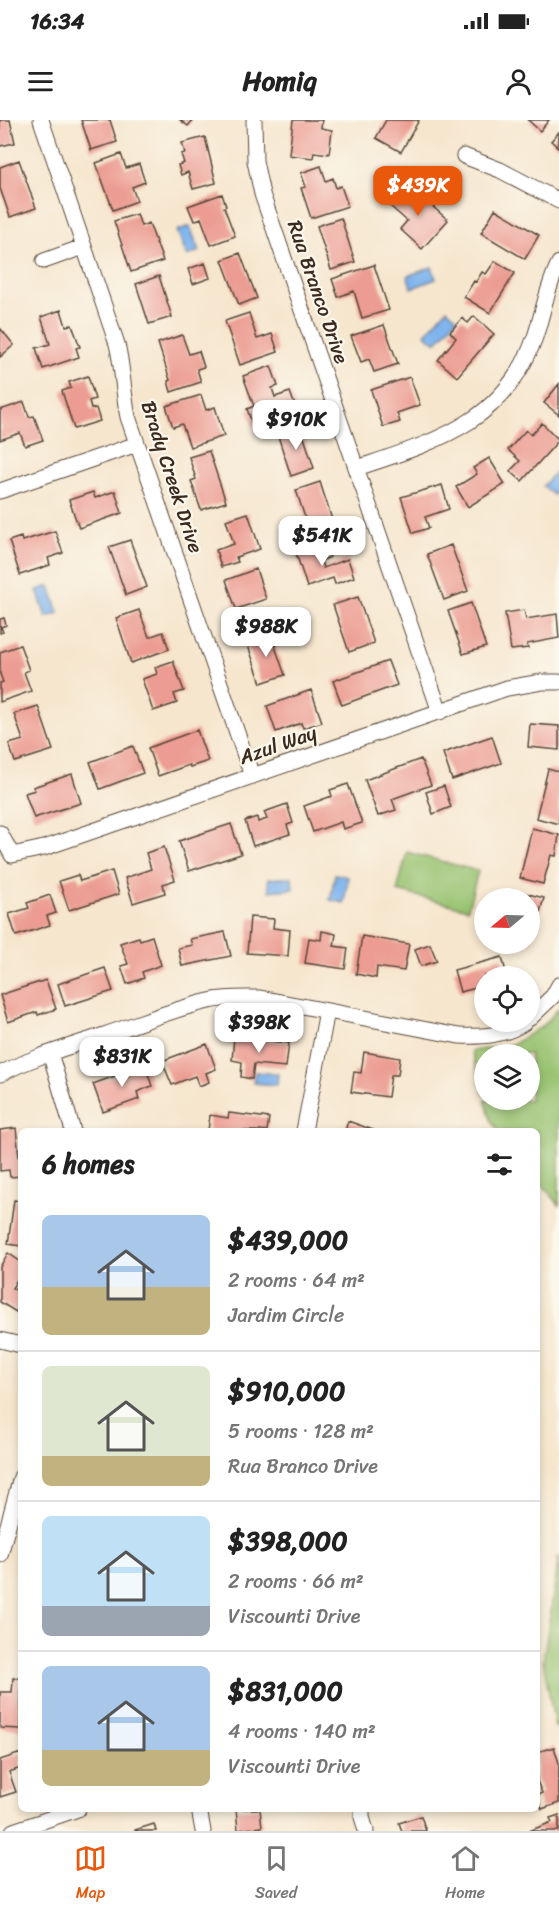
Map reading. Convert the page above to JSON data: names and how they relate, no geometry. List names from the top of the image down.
{
  "streets": {
    "street": ["Rua Branco Drive", "Brady Creek Drive", "Azul Way"]
  },
  "crossings": [
    ["Rua Branco Drive", "Azul Way"],
    ["Brady Creek Drive", "Azul Way"]
  ],
  "north": "left",
  "page": {
    "status": "16:34",
    "header": "Homiq",
    "price": [
      "$439K",
      "$910K",
      "$541K",
      "$988K",
      "$398K",
      "$831K"
    ],
    "heading": "6 homes",
    "list": [
      {
        "name": "$439,000",
        "note": "2 rooms · 64 m² · Jardim Circle"
      },
      {
        "name": "$910,000",
        "note": "5 rooms · 128 m² · Rua Branco Drive"
      },
      {
        "name": "$398,000",
        "note": "2 rooms · 66 m² · Viscounti Drive"
      },
      {
        "name": "$831,000",
        "note": "4 rooms · 140 m² · Viscounti Drive"
      }
    ],
    "tabs": ["Map", "Saved", "Home"]
  }
}
